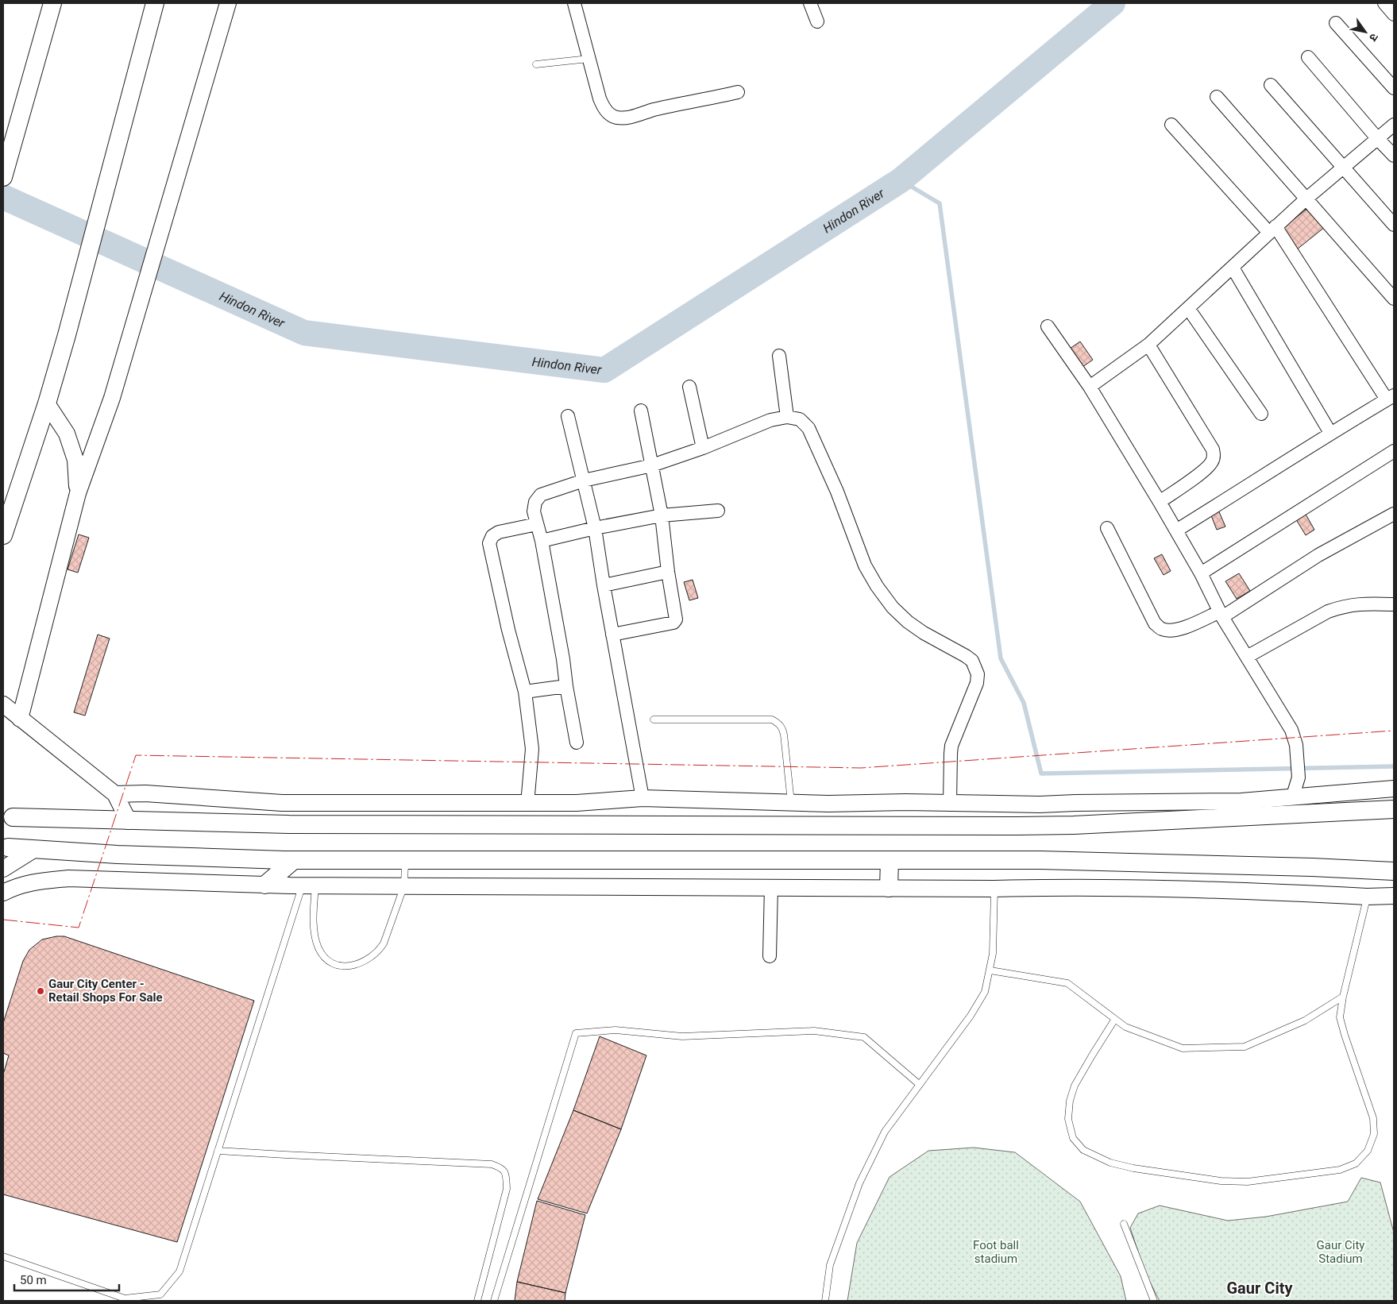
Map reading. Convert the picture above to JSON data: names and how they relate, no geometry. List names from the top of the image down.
{
  "districts": ["Gaur City"],
  "water": ["Hindon River"],
  "parks": ["Foot ball stadium", "Gaur City Stadium"],
  "places": ["Gaur City Center - Retail Shops For Sale"],
  "scale_bar": "50 m",
  "north": "bottom right"
}
